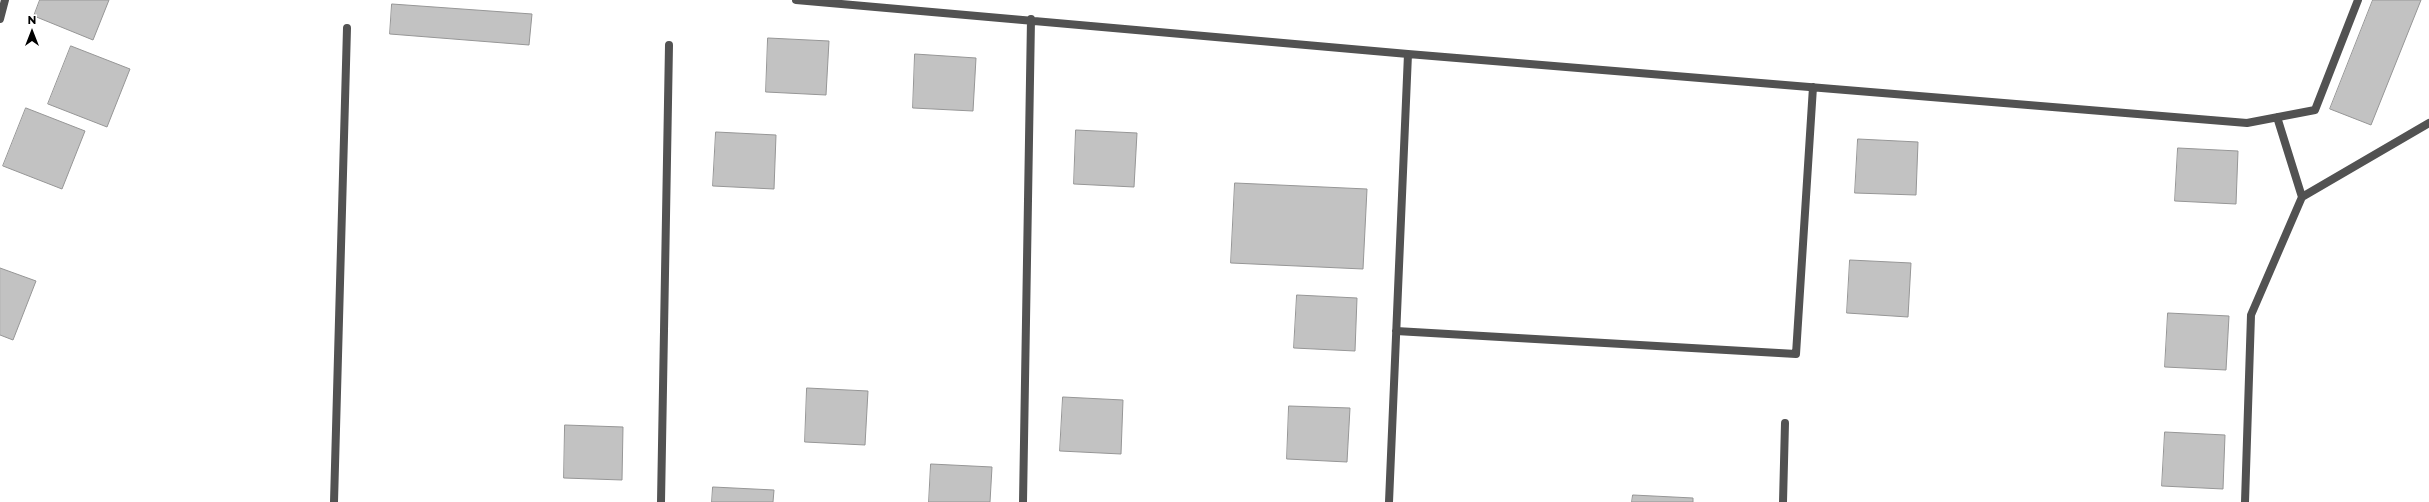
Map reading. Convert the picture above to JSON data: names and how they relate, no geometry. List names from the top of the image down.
{
  "north": "top"
}
